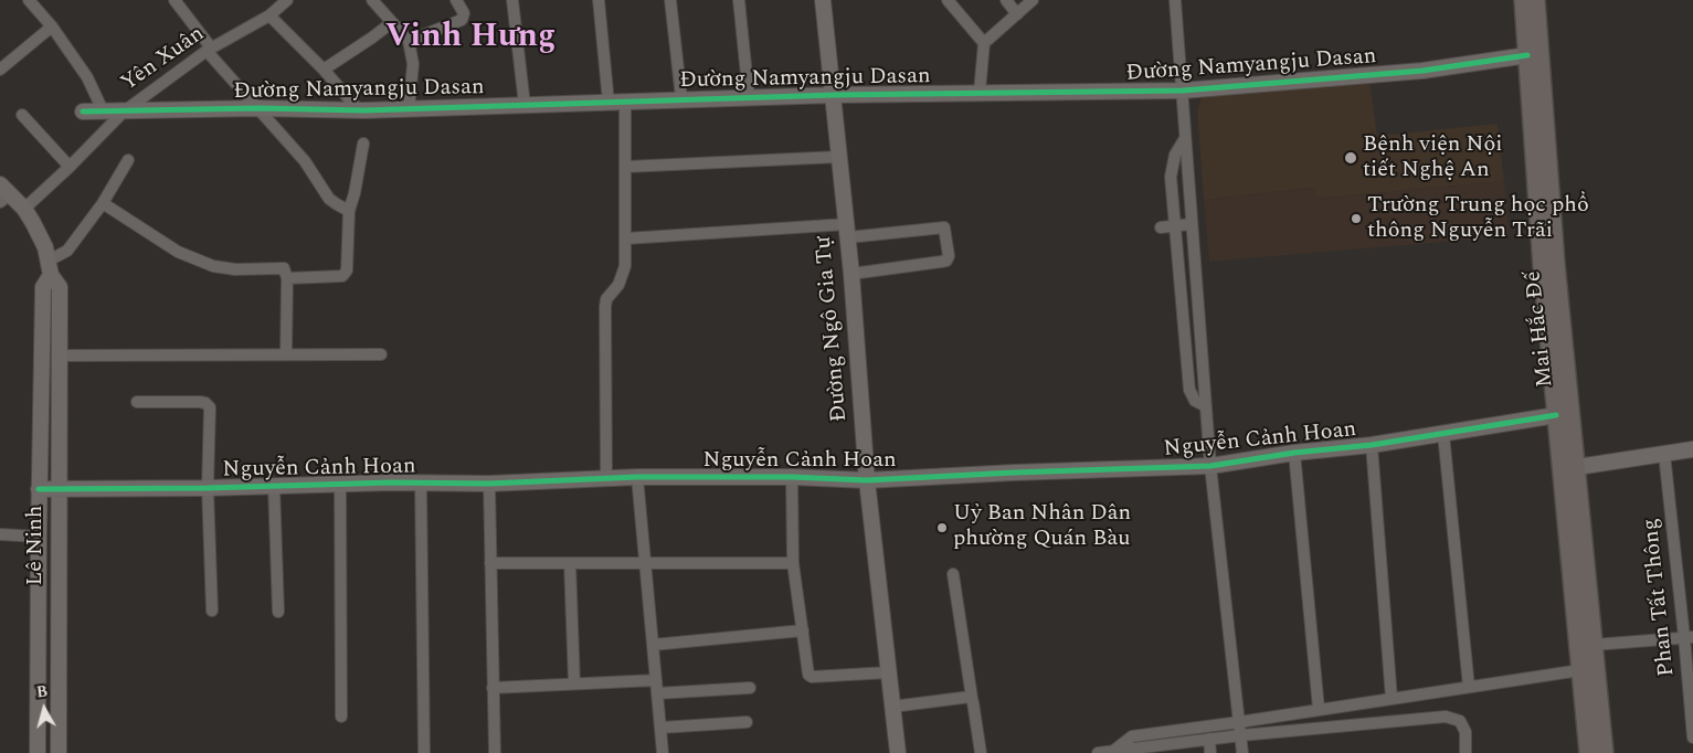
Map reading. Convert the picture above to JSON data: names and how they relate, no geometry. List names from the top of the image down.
{
  "streets": {
    "main road": ["Mai Hắc Đế"],
    "street": [
      "Yên Xuân",
      "Đường Namyangju Dasan",
      "Đường Ngô Gia Tự",
      "Nguyễn Cảnh Hoan",
      "Lê Ninh",
      "Phan Tất Thông"
    ]
  },
  "crossings": [
    ["Yên Xuân", "Đường Namyangju Dasan"],
    ["Yên Xuân", "Lê Ninh"],
    ["Đường Namyangju Dasan", "Đường Ngô Gia Tự"],
    ["Đường Namyangju Dasan", "Mai Hắc Đế"],
    ["Đường Ngô Gia Tự", "Nguyễn Cảnh Hoan"],
    ["Mai Hắc Đế", "Nguyễn Cảnh Hoan"],
    ["Nguyễn Cảnh Hoan", "Lê Ninh"]
  ],
  "districts": ["Vinh Hưng"],
  "places": ["Bệnh viện Nội tiết Nghệ An", "Trường Trung học phổ thông Nguyễn Trãi", "Uỷ Ban Nhân Dân phường Quán Bàu"],
  "north": "top"
}
